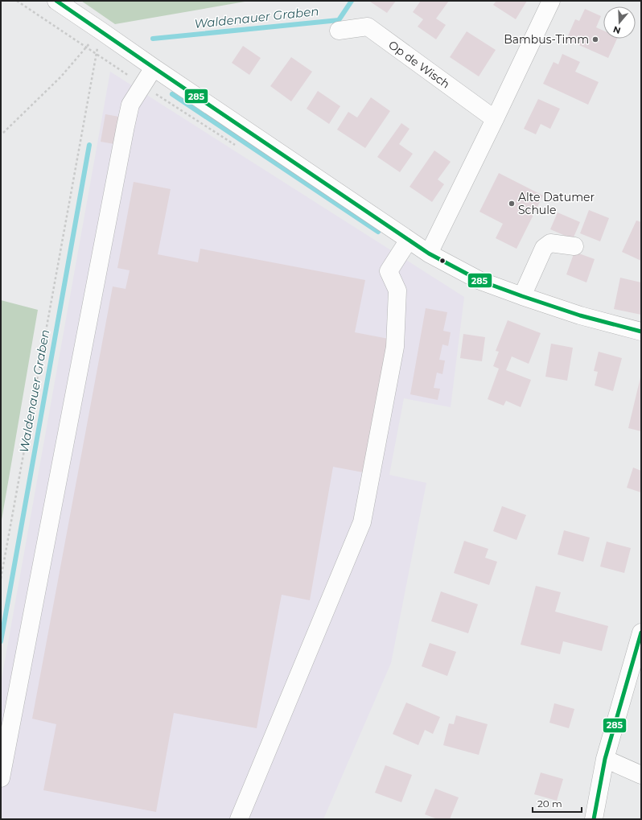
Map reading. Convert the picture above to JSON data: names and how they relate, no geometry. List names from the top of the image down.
{
  "streets": {
    "street": ["Op de Wisch"]
  },
  "water": ["Waldenauer Graben"],
  "places": ["Bambus-Timm", "Alte Datumer Schule"],
  "lines": ["transit line 285"],
  "scale_bar": "20 m",
  "north": "bottom"
}
